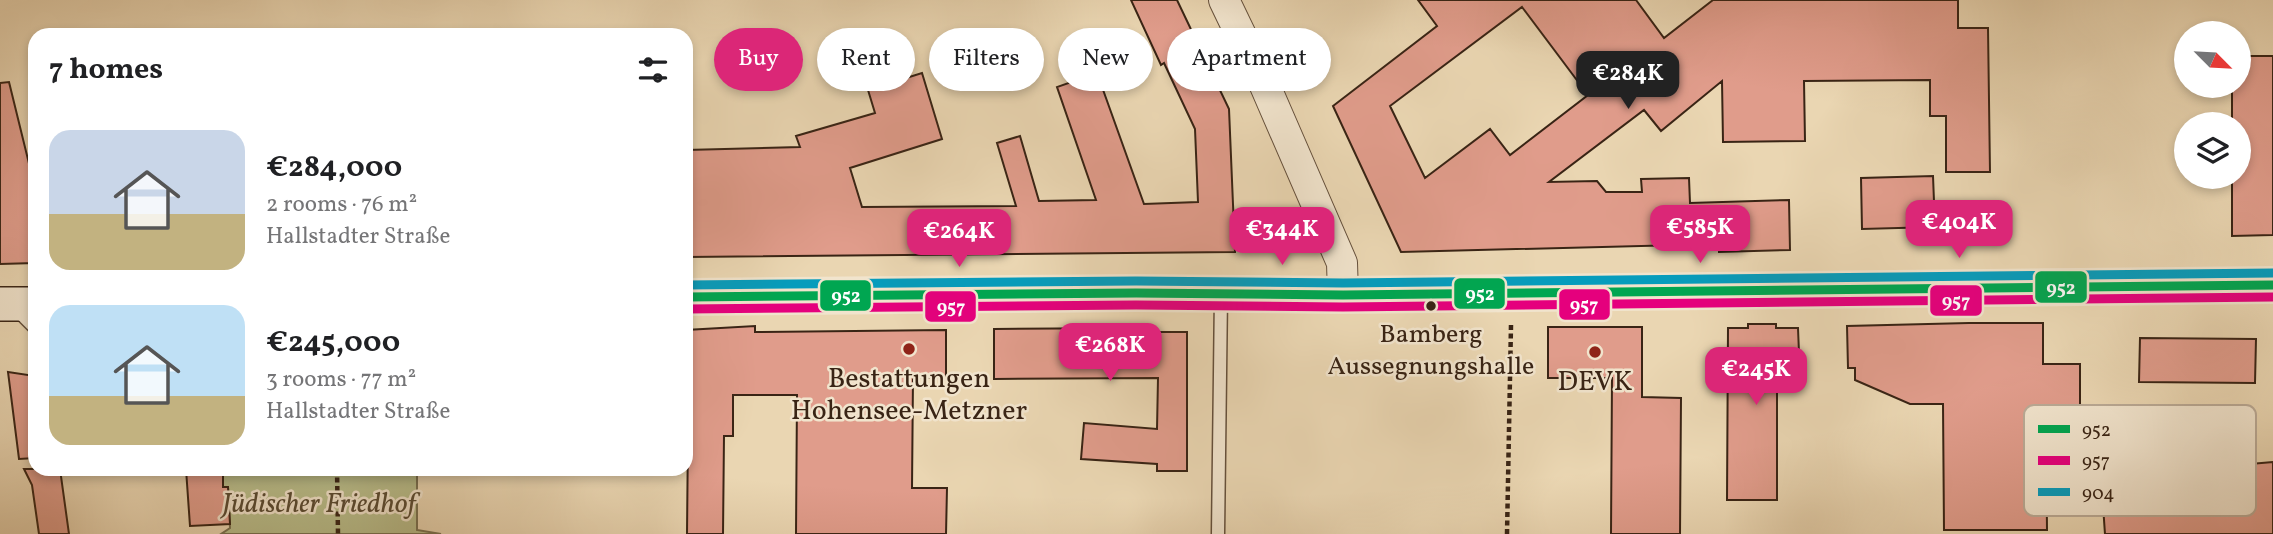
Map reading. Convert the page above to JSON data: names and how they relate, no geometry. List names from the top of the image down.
{
  "parks": ["Jüdischer Friedhof"],
  "places": ["Bamberg Aussegnungshalle", "Bestattungen Hohensee-Metzner", "DEVK"],
  "lines": ["transit line 904", "transit line 952", "transit line 957"],
  "legend": ["952", "957", "904"],
  "north": "bottom right",
  "page": {
    "chip": [
      "Buy",
      "Rent",
      "Filters",
      "New",
      "Apartment"
    ],
    "heading": "7 homes",
    "price": [
      "€284K",
      "€404K",
      "€585K",
      "€344K",
      "€264K",
      "€268K",
      "€245K"
    ],
    "list": [
      {
        "name": "€284,000",
        "note": "2 rooms · 76 m² · Hallstadter Straße"
      },
      {
        "name": "€245,000",
        "note": "3 rooms · 77 m² · Hallstadter Straße"
      }
    ]
  }
}
